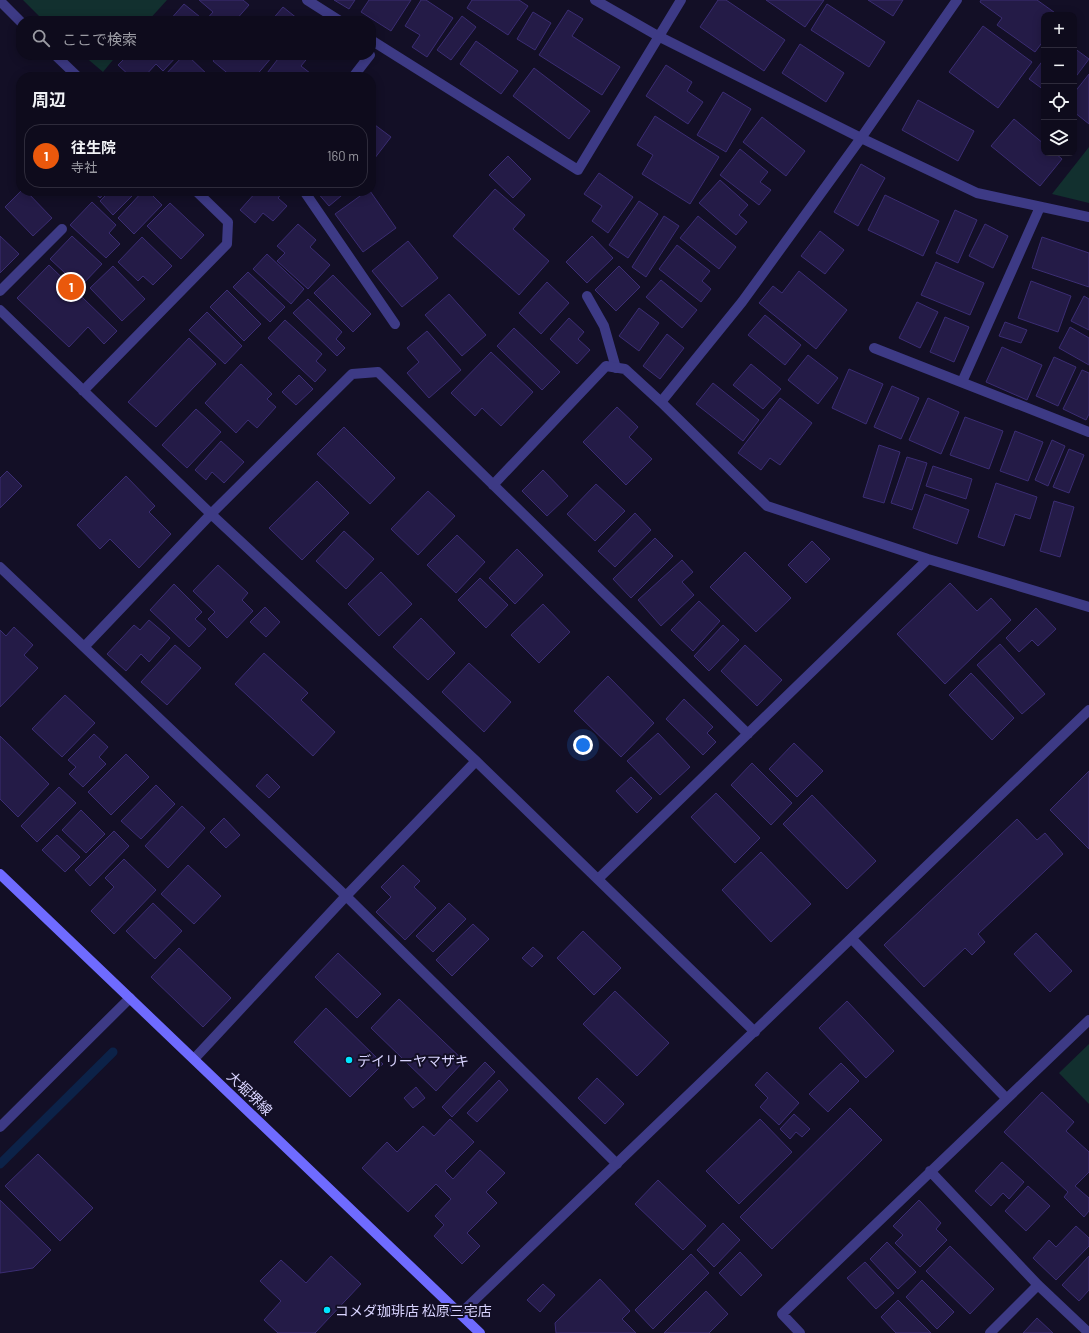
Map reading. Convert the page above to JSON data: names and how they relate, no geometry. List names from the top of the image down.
{
  "streets": {
    "main road": ["大堀堺線"]
  },
  "places": ["デイリーヤマザキ", "コメダ珈琲店 松原三宅店"],
  "page": {
    "map_buttons": ["+", "−"],
    "search": "ここで検索",
    "heading": "周辺",
    "list": [
      {
        "mark": "1",
        "name": "往生院",
        "note": "寺社",
        "value": "160 m"
      }
    ],
    "pins": "1"
  }
}
